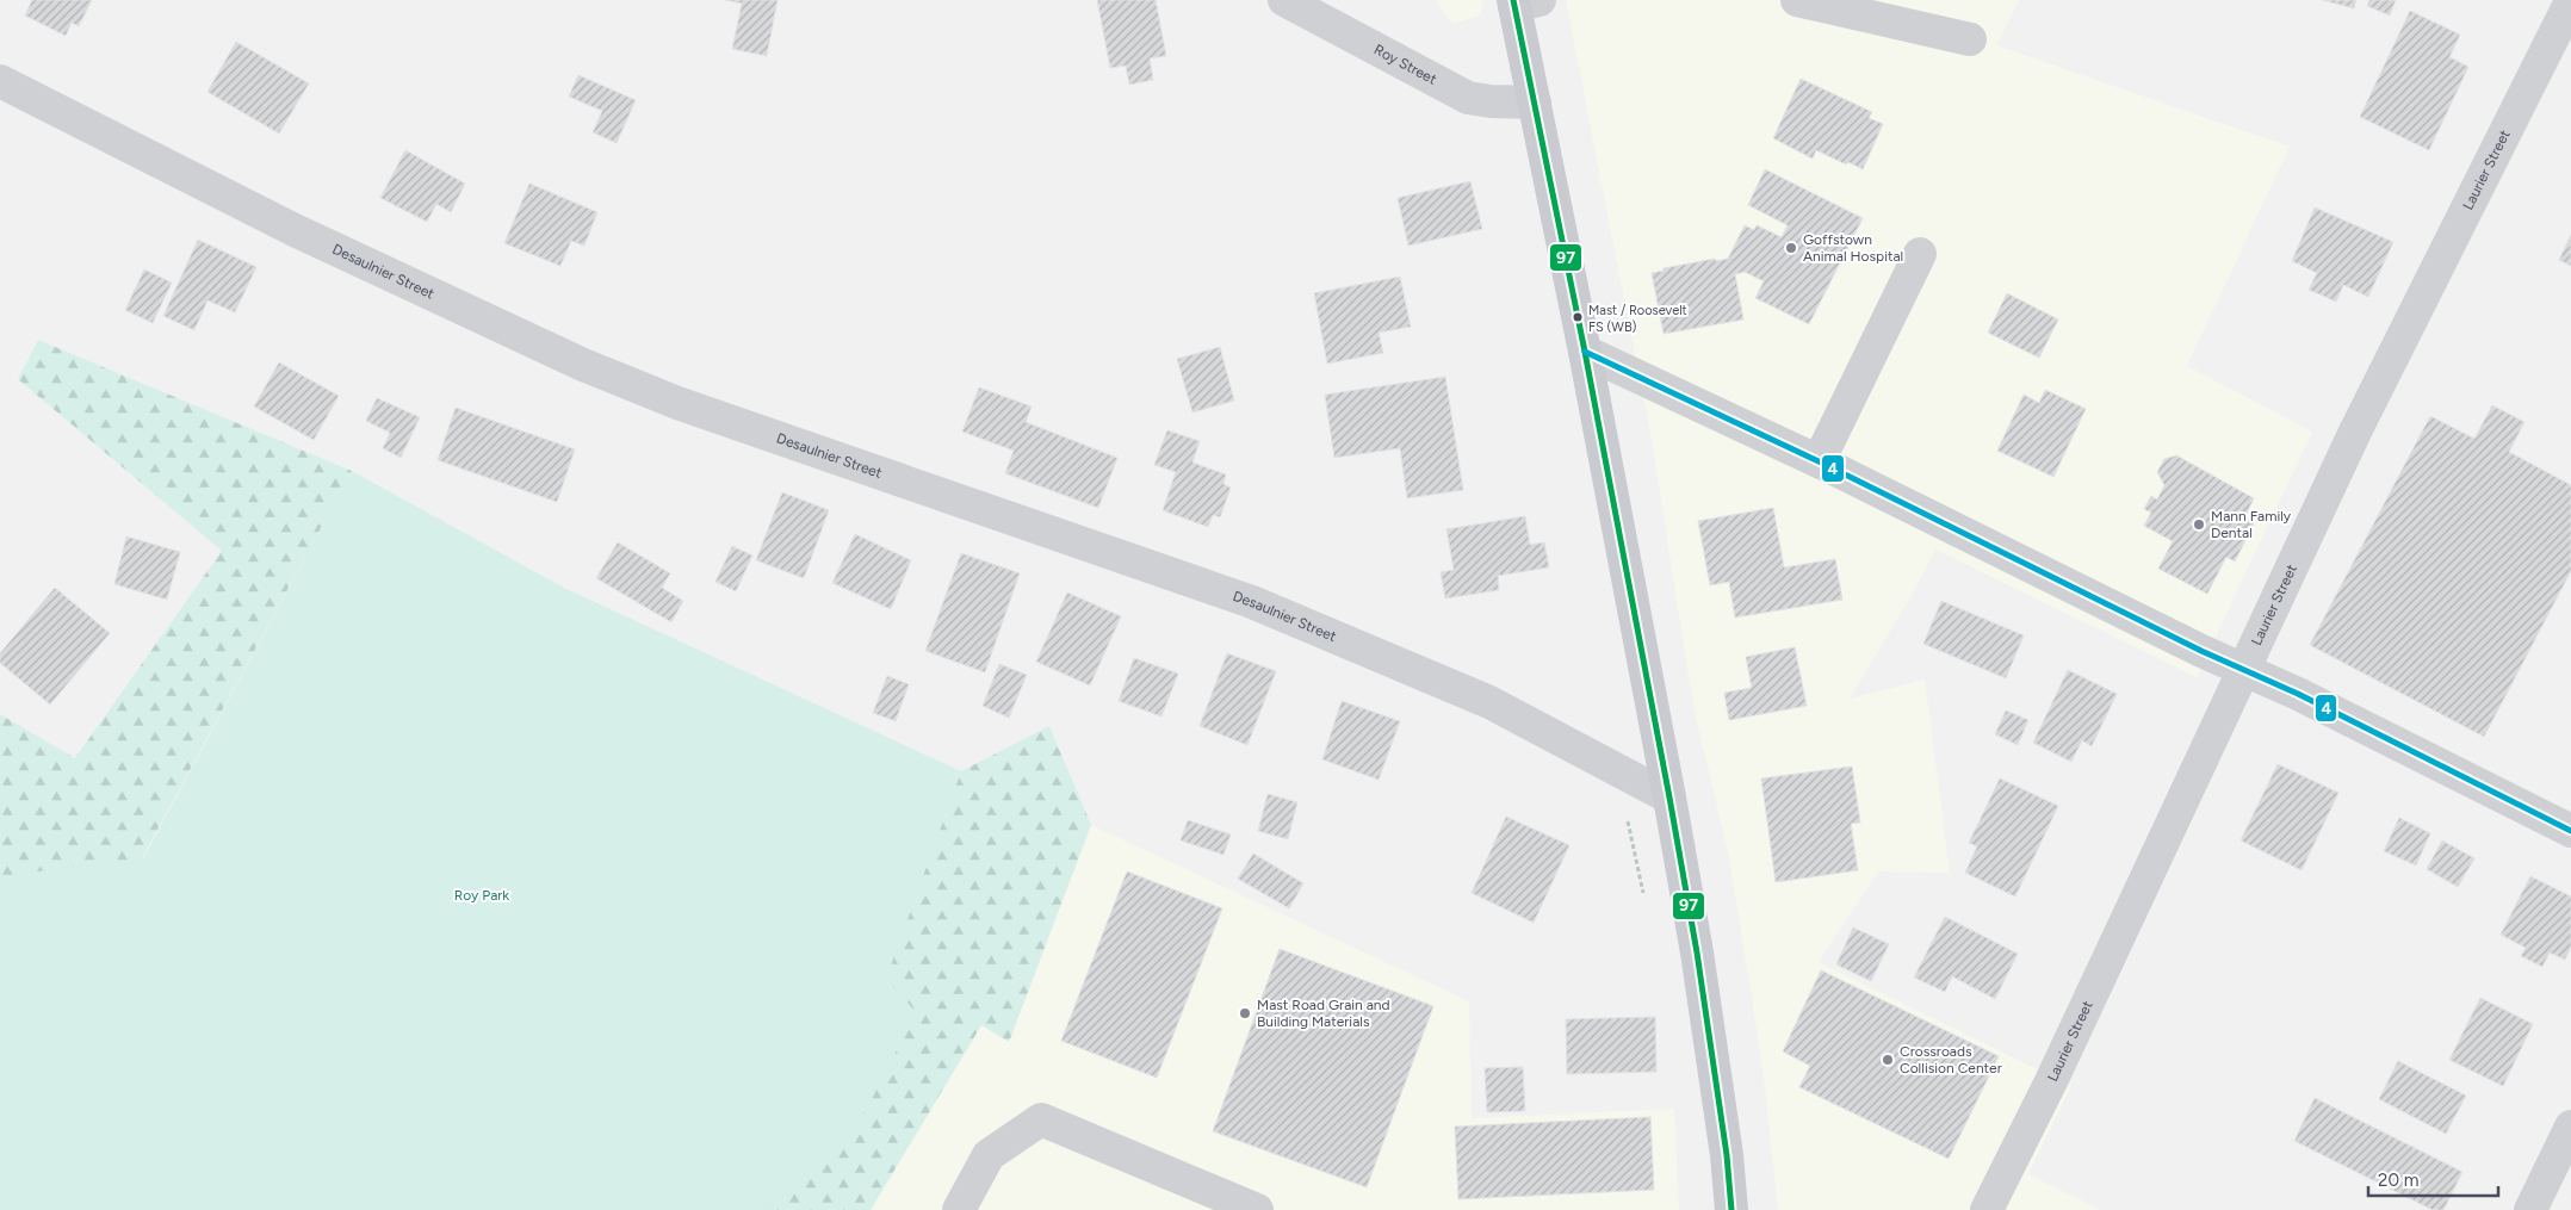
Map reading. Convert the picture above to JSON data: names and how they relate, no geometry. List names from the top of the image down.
{
  "streets": {
    "street": ["Roy Street", "Laurier Street", "Desaulnier Street"]
  },
  "parks": ["Roy Park"],
  "places": [
    "Goffstown Animal Hospital",
    "Mast / Roosevelt FS (WB)",
    "Mann Family Dental",
    "Mast Road Grain and Building Materials",
    "Crossroads Collision Center"
  ],
  "lines": ["transit line 97", "transit line 4"],
  "scale_bar": "20 m"
}
